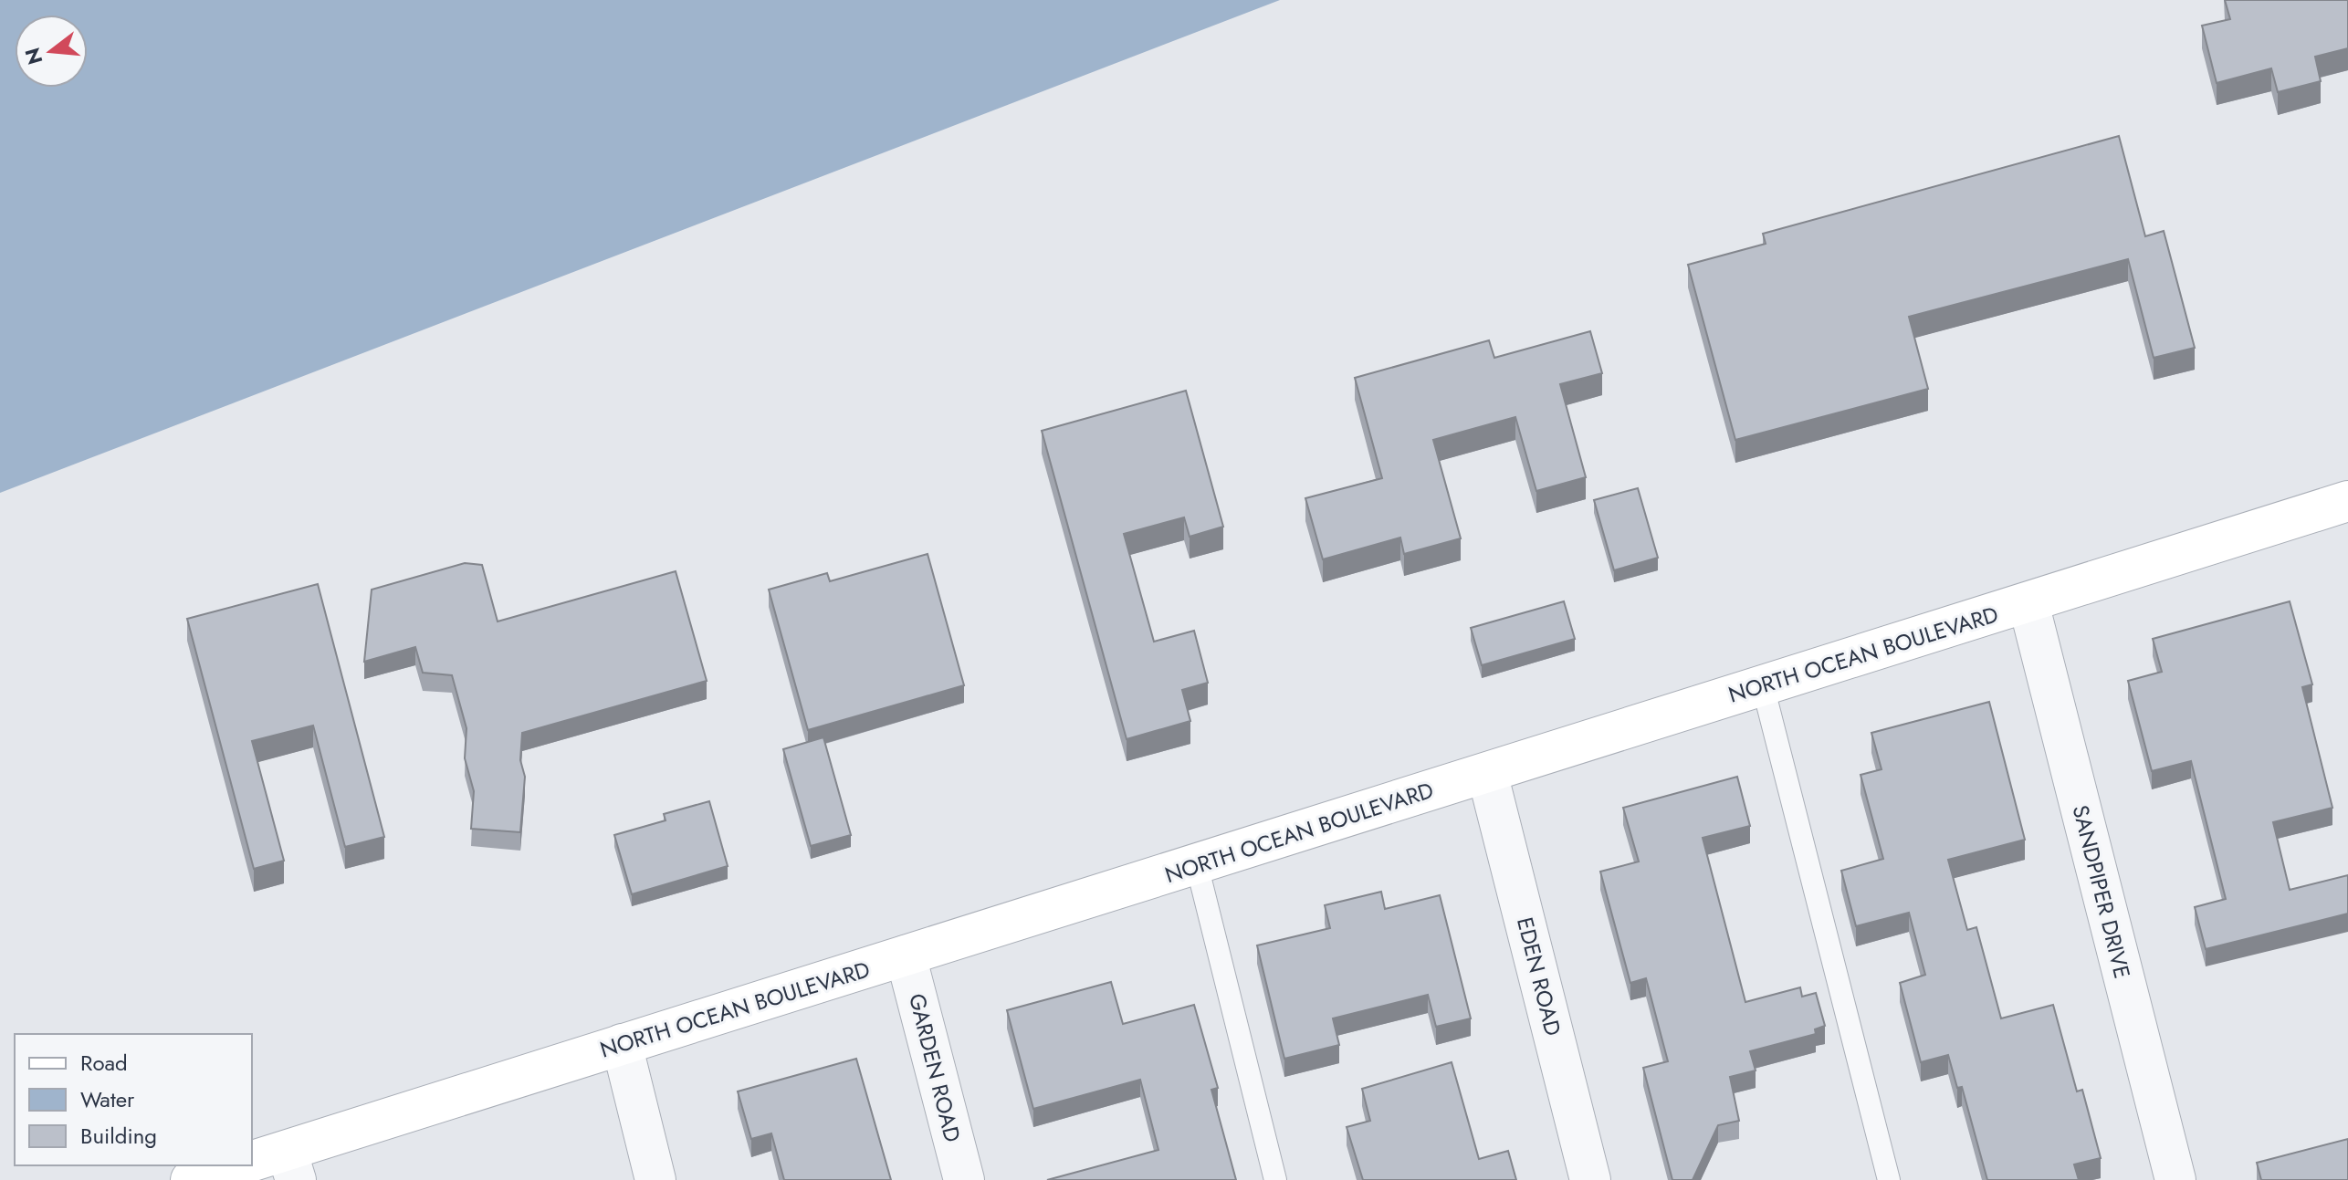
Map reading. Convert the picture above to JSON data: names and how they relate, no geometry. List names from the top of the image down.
{
  "streets": {
    "street": [
      "NORTH OCEAN BOULEVARD",
      "SANDPIPER DRIVE",
      "EDEN ROAD",
      "GARDEN ROAD"
    ]
  },
  "crossings": [
    ["NORTH OCEAN BOULEVARD", "SANDPIPER DRIVE"],
    ["NORTH OCEAN BOULEVARD", "EDEN ROAD"],
    ["NORTH OCEAN BOULEVARD", "GARDEN ROAD"]
  ],
  "legend": ["Road", "Water", "Building"],
  "north": "left"
}
